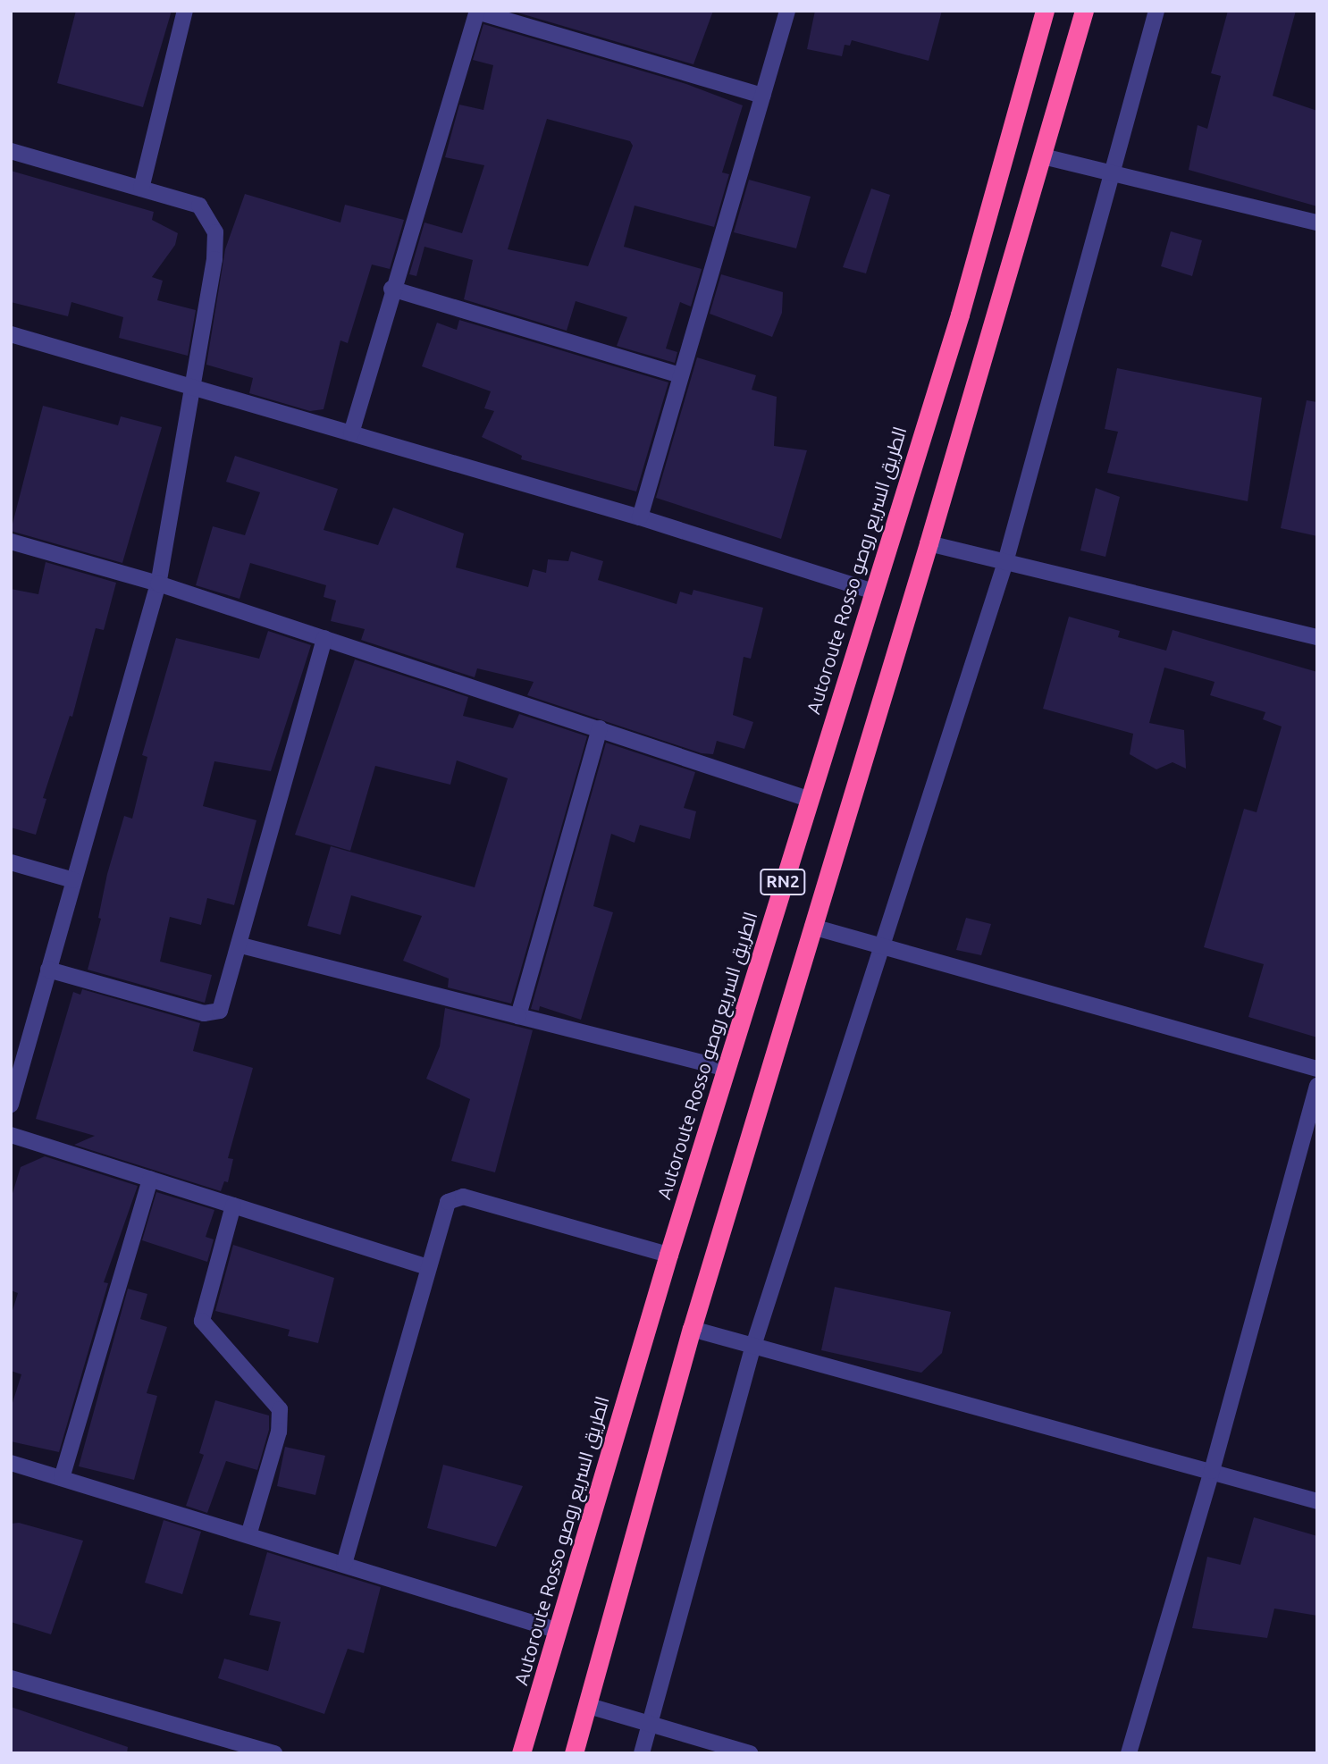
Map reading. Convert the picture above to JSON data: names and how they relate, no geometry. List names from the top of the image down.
{
  "streets": {
    "highway": ["Autoroute Rosso الطريق السريع روصو", "RN2"]
  }
}
